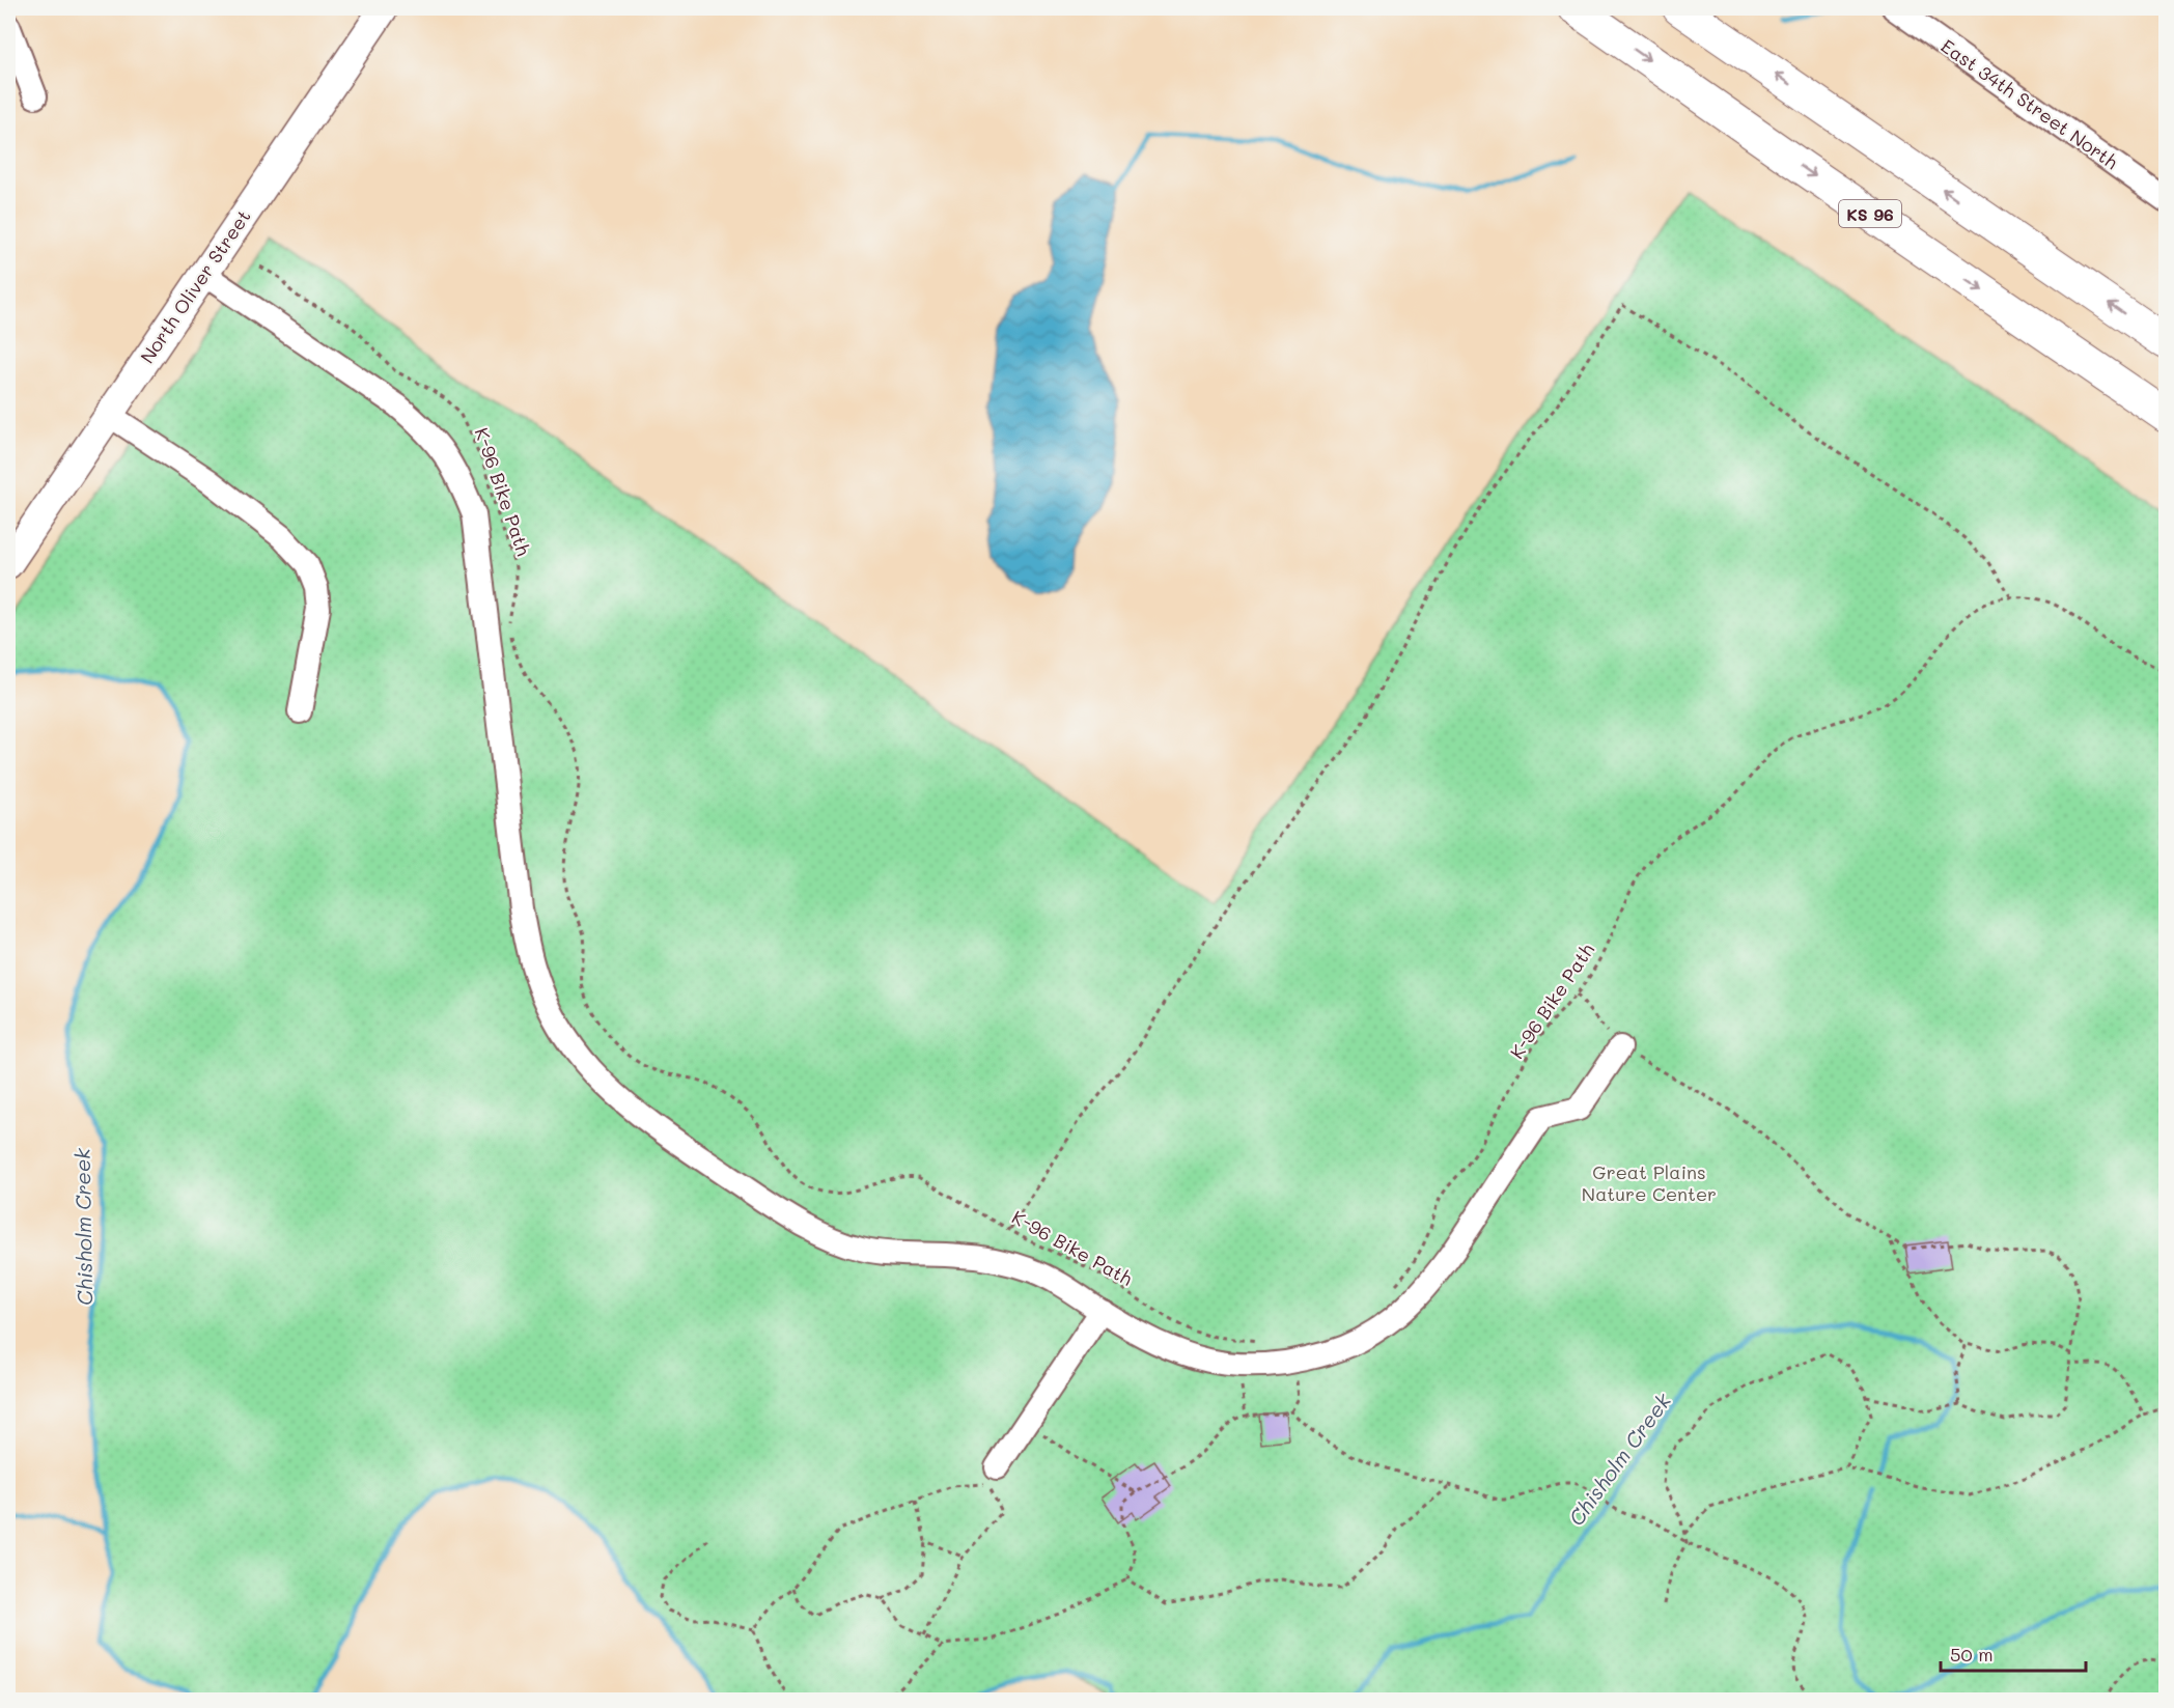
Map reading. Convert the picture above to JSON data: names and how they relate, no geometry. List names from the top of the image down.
{
  "streets": {
    "highway": ["KS 96"],
    "main road": ["North Oliver Street"],
    "street": ["East 34th Street North"],
    "path": ["K-96 Bike Path"]
  },
  "water": ["Chisholm Creek"],
  "parks": ["Great Plains Nature Center"],
  "scale_bar": "50 m"
}
